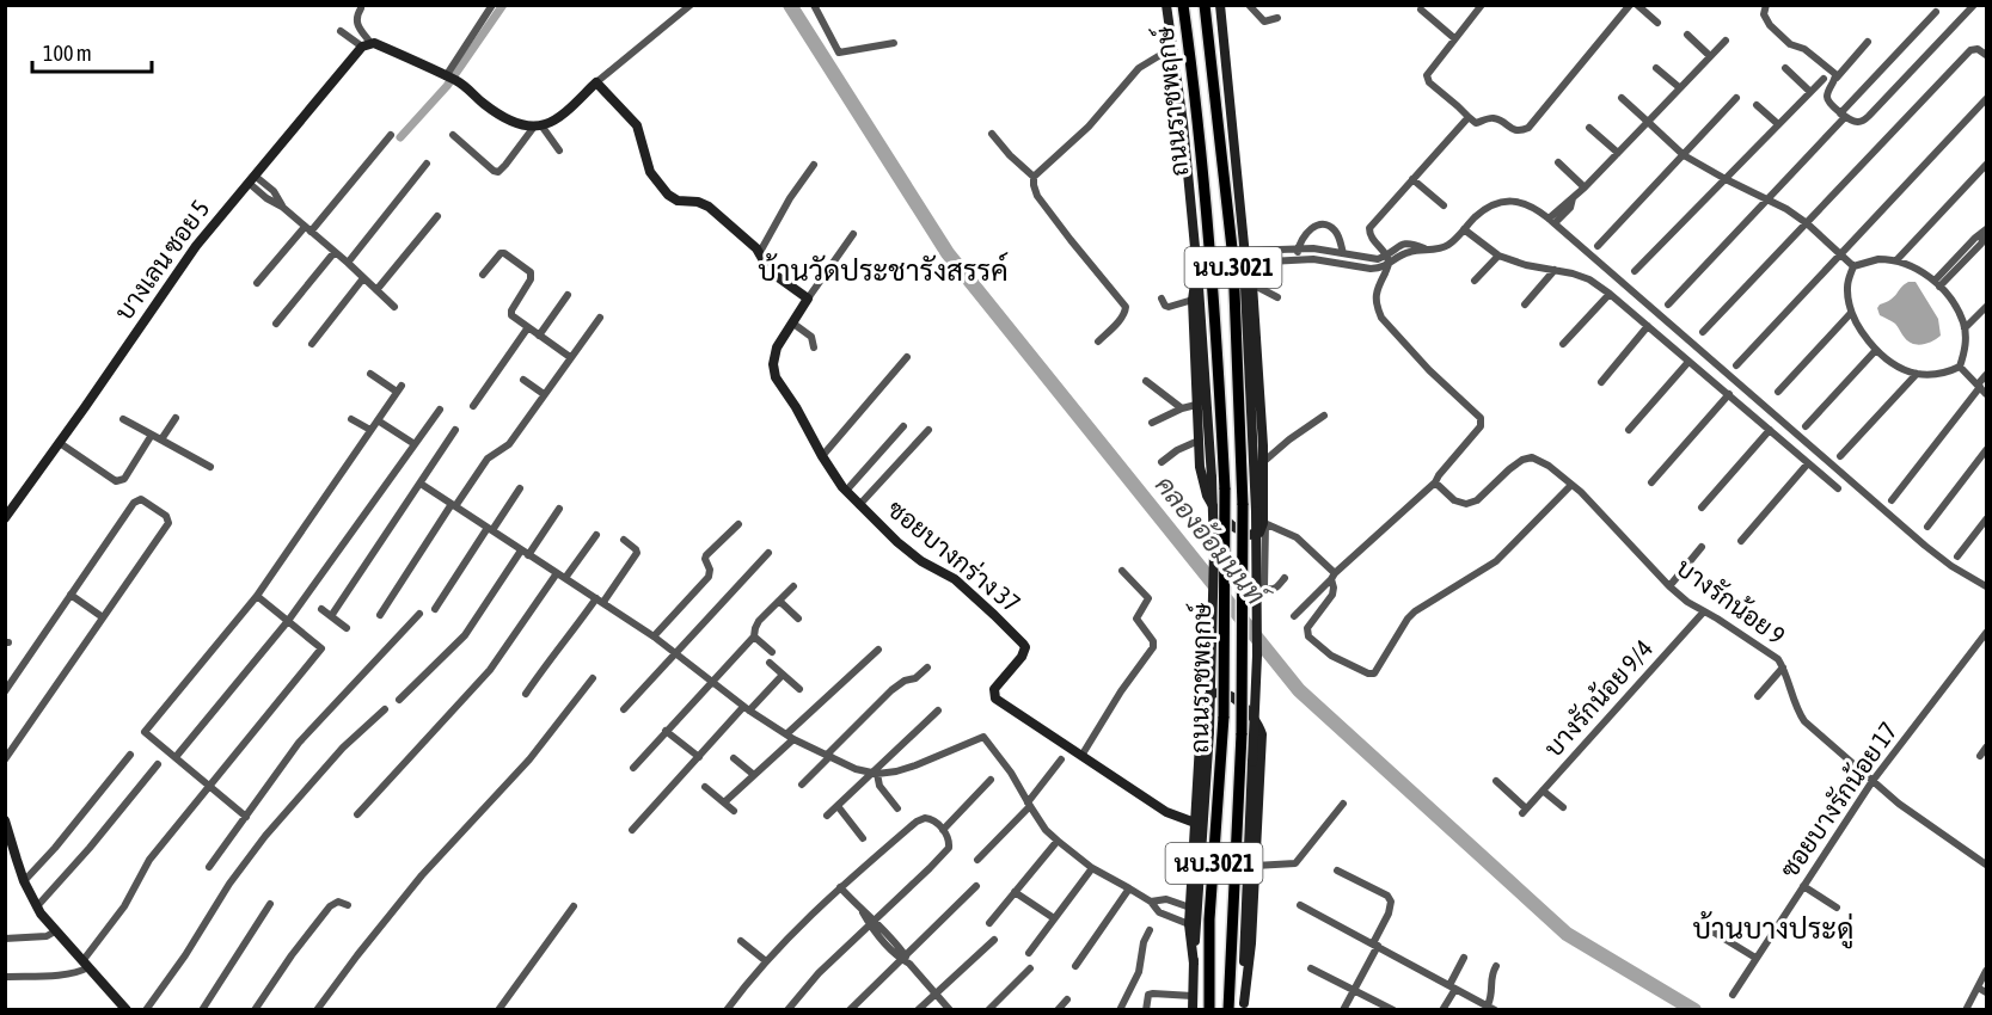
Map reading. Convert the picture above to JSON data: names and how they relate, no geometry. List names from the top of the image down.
{
  "streets": {
    "main road": [
      "ถนนราชพฤกษ์",
      "บางเลน ซอย 5",
      "นบ.3021",
      "ซอยบางกร่าง 37"
    ],
    "street": ["บางรักน้อย 9", "บางรักน้อย 9/4", "ซอยบางรักน้อย 17"]
  },
  "crossings": [
    ["บางรักน้อย 9", "บางรักน้อย 9/4"],
    ["บางรักน้อย 9", "ซอยบางรักน้อย 17"]
  ],
  "districts": ["บ้านวัดประชารังสรรค์", "บ้านบางประดู่"],
  "water": ["คลองอ้อมนนท์"],
  "scale_bar": "100 m"
}
